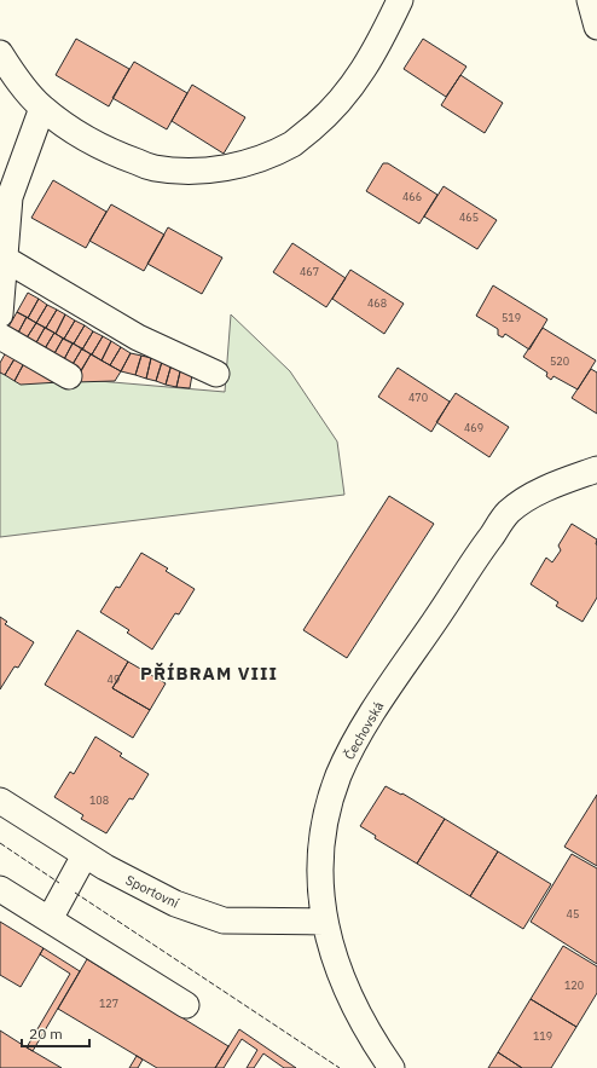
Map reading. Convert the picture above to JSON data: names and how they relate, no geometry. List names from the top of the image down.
{
  "streets": {
    "street": ["Čechovská", "Sportovní"]
  },
  "crossings": [
    ["Čechovská", "Sportovní"]
  ],
  "districts": ["PŘÍBRAM VIII"],
  "house_numbers": [
    "466",
    "465",
    "467",
    "468",
    "519",
    "520",
    "470",
    "469",
    "49",
    "108",
    "45",
    "120",
    "127",
    "119"
  ],
  "scale_bar": "20 m"
}
